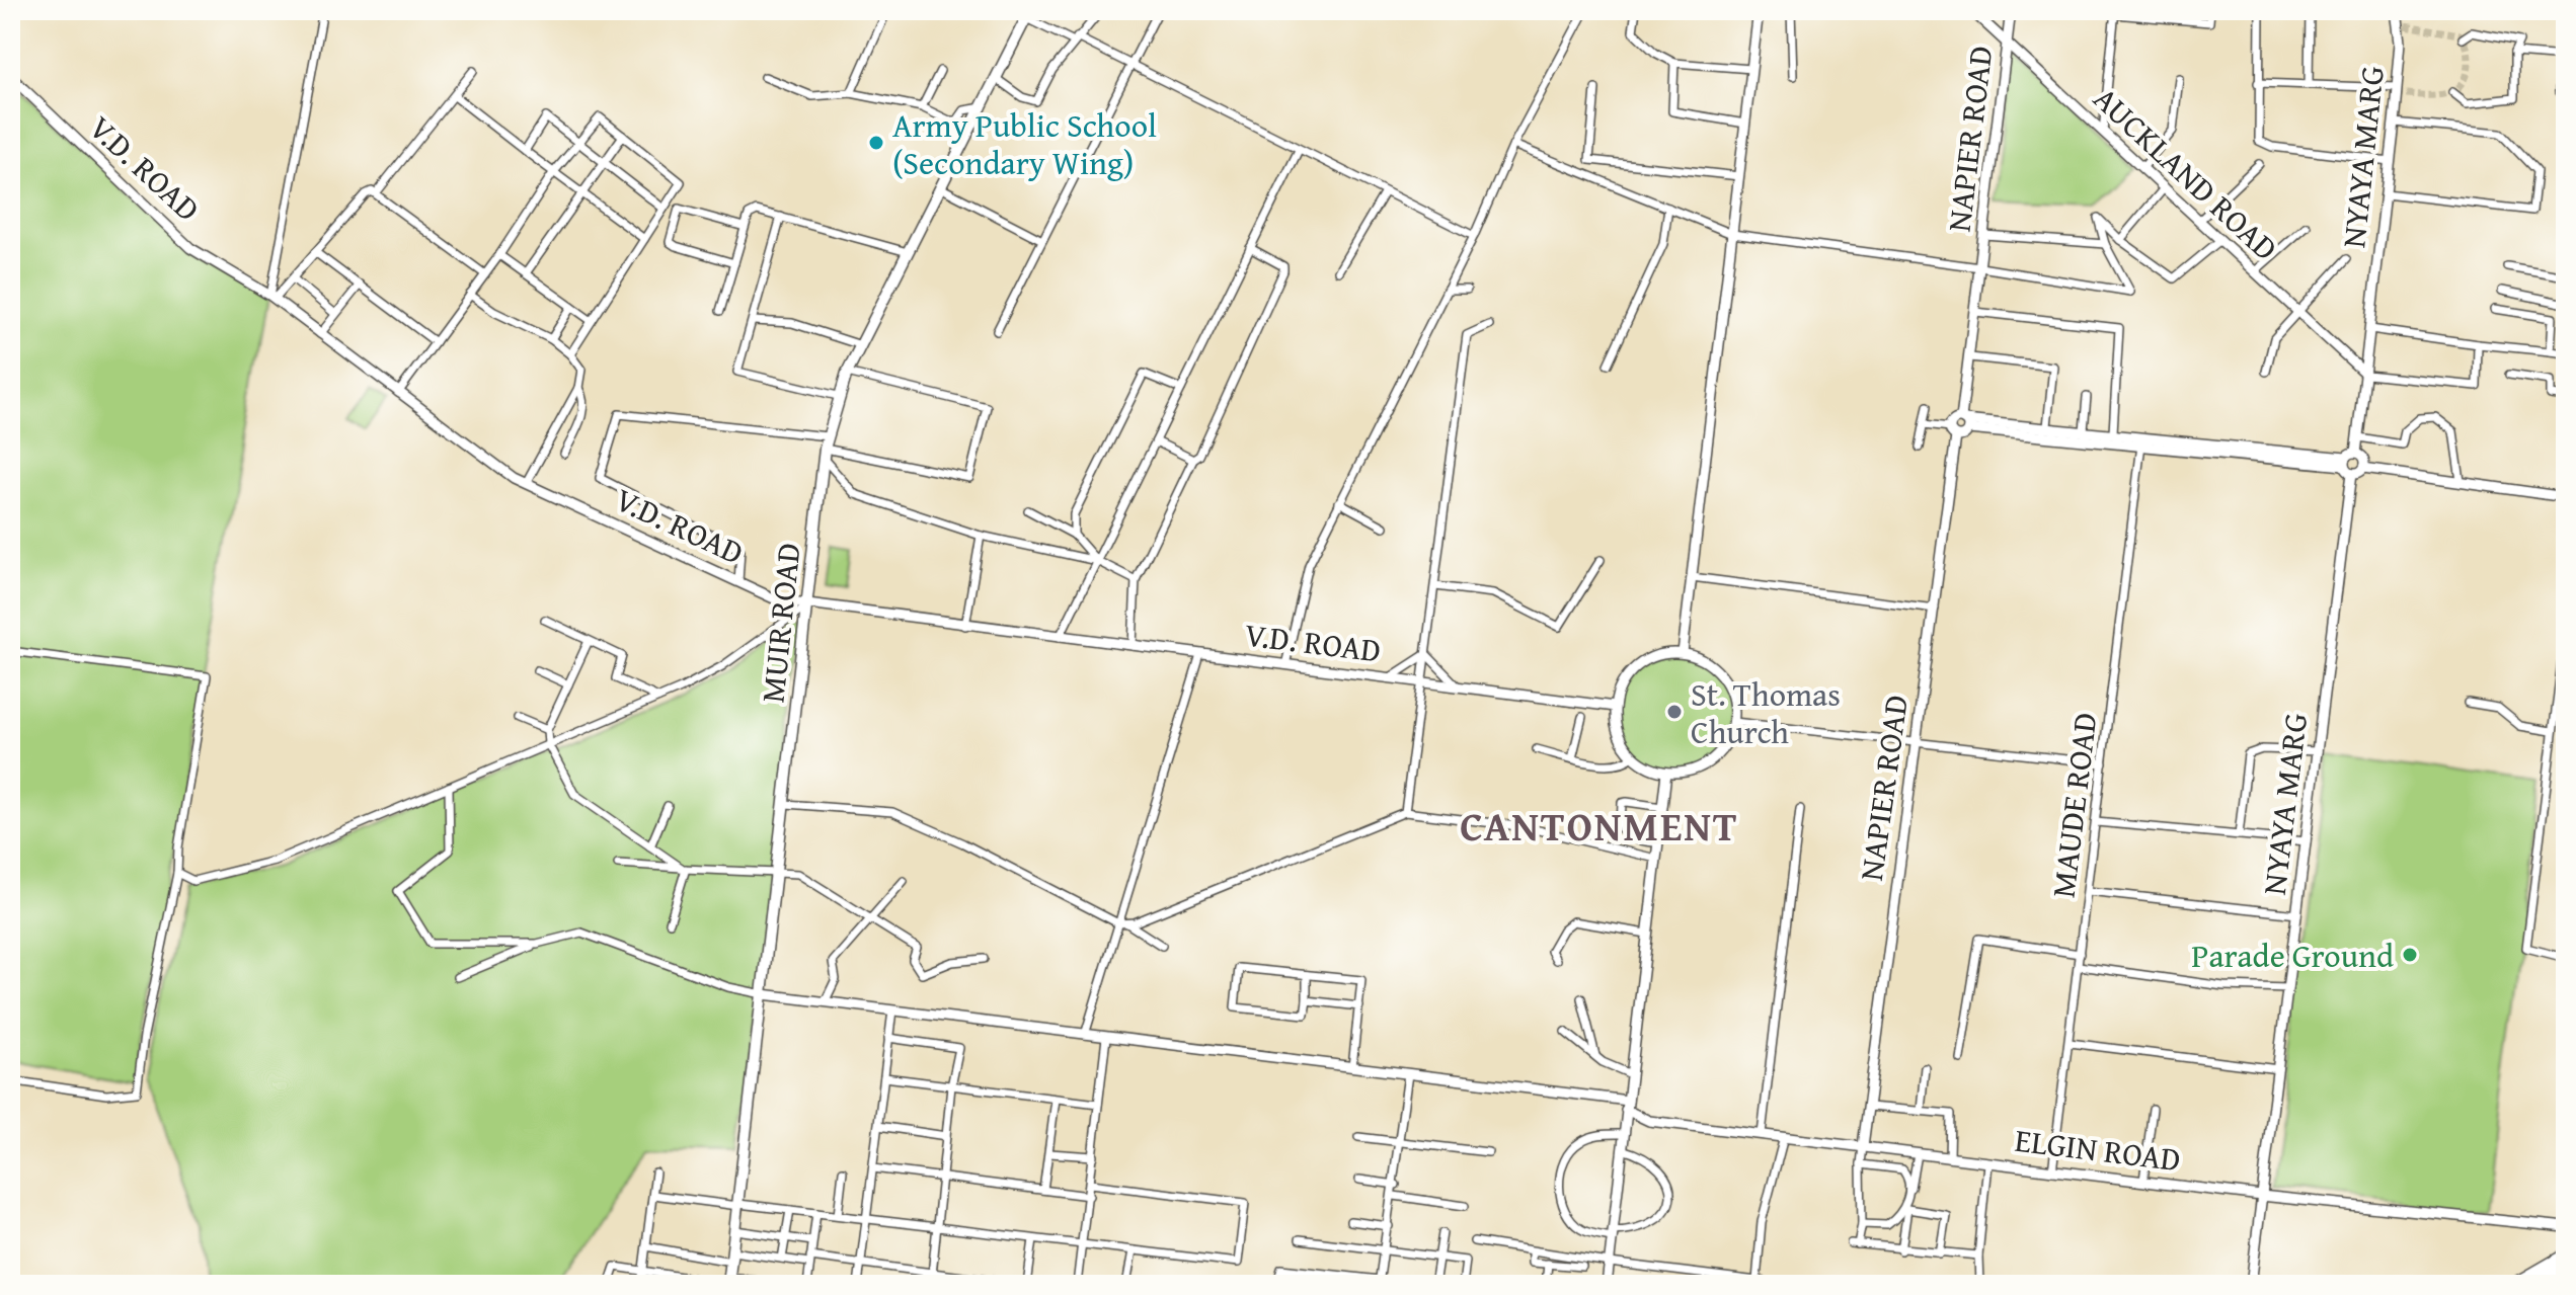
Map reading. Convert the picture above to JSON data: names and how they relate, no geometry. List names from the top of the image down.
{
  "streets": {
    "main road": ["MUIR ROAD"],
    "street": [
      "NAPIER ROAD",
      "NYAYA MARG",
      "V.D. ROAD",
      "AUCKLAND ROAD",
      "MAUDE ROAD",
      "ELGIN ROAD"
    ]
  },
  "crossings": [
    ["NAPIER ROAD", "AUCKLAND ROAD"],
    ["NAPIER ROAD", "ELGIN ROAD"],
    ["NYAYA MARG", "AUCKLAND ROAD"],
    ["NYAYA MARG", "ELGIN ROAD"],
    ["V.D. ROAD", "MUIR ROAD"],
    ["MUIR ROAD", "ELGIN ROAD"],
    ["MAUDE ROAD", "ELGIN ROAD"]
  ],
  "districts": ["CANTONMENT"],
  "places": ["Army Public School (Secondary Wing)", "St. Thomas Church", "Parade Ground"]
}
